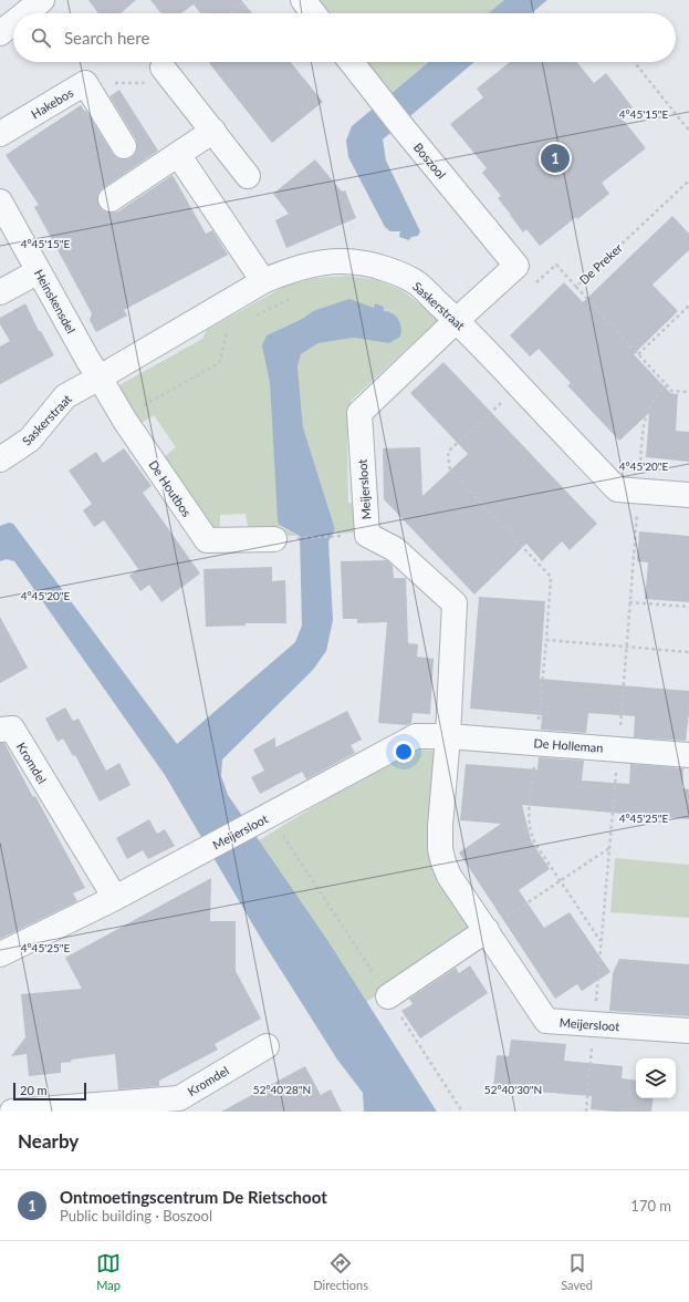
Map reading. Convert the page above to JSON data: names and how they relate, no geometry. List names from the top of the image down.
{
  "streets": {
    "street": [
      "Hakebos",
      "Boszool",
      "Heinskensdel",
      "Saskerstraat",
      "De Houtbos",
      "Meijersloot",
      "De Holleman",
      "Kromdel"
    ],
    "path": ["De Preker"]
  },
  "crossings": [
    ["Boszool", "De Preker"],
    ["Heinskensdel", "Saskerstraat"],
    ["Heinskensdel", "De Houtbos"],
    ["Saskerstraat", "De Houtbos"],
    ["Saskerstraat", "Meijersloot"],
    ["Meijersloot", "De Holleman"],
    ["Meijersloot", "Kromdel"]
  ],
  "scale_bar": "20 m",
  "page": {
    "search": "Search here",
    "pins": "1",
    "scale": "20 m",
    "heading": "Nearby",
    "list": [
      {
        "mark": "1",
        "name": "Ontmoetingscentrum De Rietschoot",
        "note": "Public building · Boszool",
        "value": "170 m"
      }
    ],
    "nav": ["Map", "Directions", "Saved"]
  },
  "coordinates": [
    "4°45'15\"E",
    "4°45'20\"E",
    "4°45'25\"E",
    "52°40'28\"N",
    "52°40'30\"N"
  ]
}
